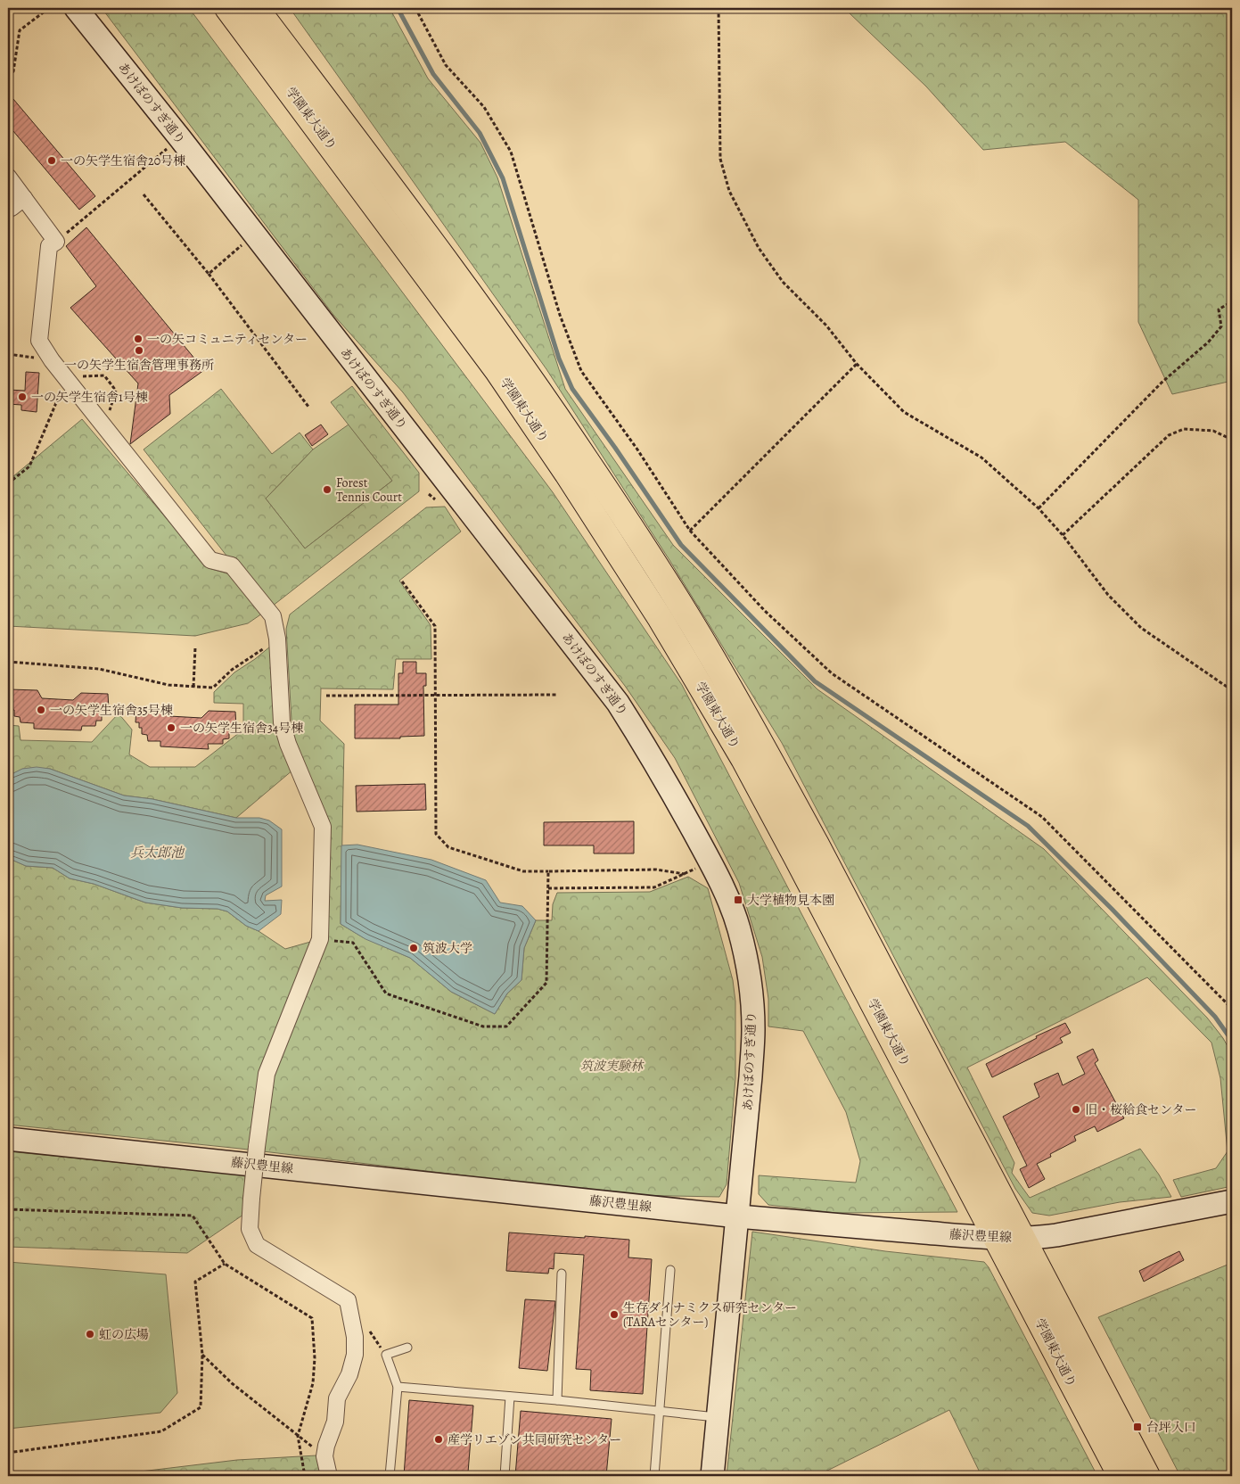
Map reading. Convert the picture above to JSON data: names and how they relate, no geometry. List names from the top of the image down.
{
  "streets": {
    "main road": ["学園東大通り"],
    "street": ["あけぼのすぎ通り", "藤沢豊里線"]
  },
  "crossings": [
    ["あけぼのすぎ通り", "藤沢豊里線"],
    ["学園東大通り", "藤沢豊里線"]
  ],
  "water": ["兵太郎池"],
  "parks": ["筑波実験林"],
  "places": {
    "other": [
      "一の矢学生宿舎20号棟",
      "一の矢コミュニティセンター",
      "一の矢学生宿舎管理事務所",
      "一の矢学生宿舎1号棟",
      "Forest Tennis Court",
      "一の矢学生宿舎35号棟",
      "一の矢学生宿舎34号棟",
      "筑波大学",
      "旧・桜給食センター",
      "生存ダイナミクス研究センター (TARAセンター)",
      "虹の広場",
      "産学リエゾン共同研究センター"
    ],
    "transit": ["大学植物見本園", "台坪入口"]
  }
}
